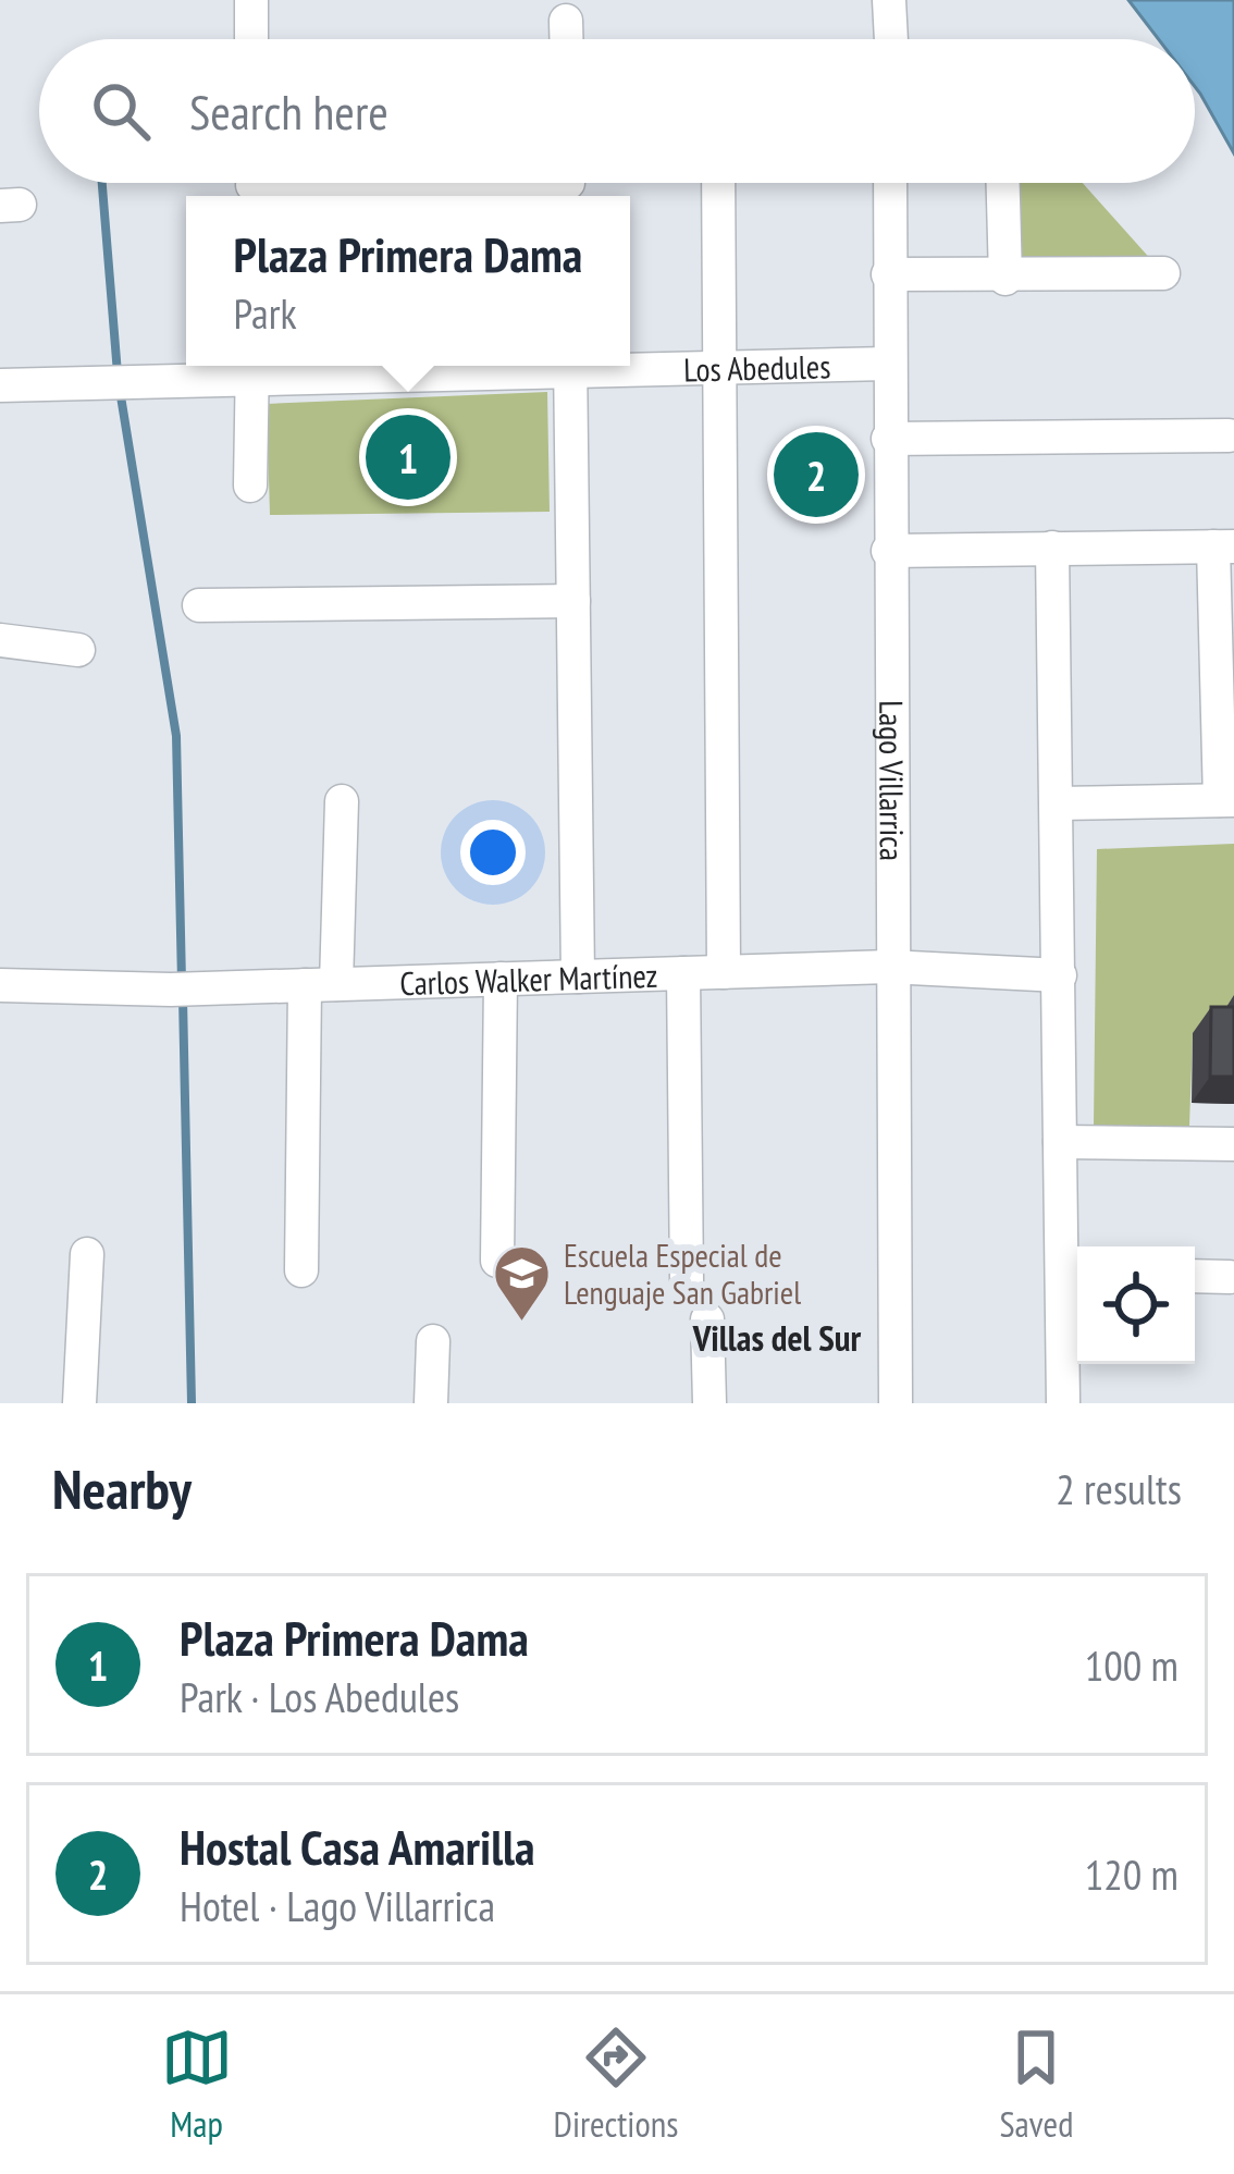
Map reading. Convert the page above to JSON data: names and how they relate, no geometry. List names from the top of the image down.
{
  "streets": {
    "street": ["Los Abedules", "Lago Villarrica", "Carlos Walker Martínez"]
  },
  "crossings": [
    ["Los Abedules", "Lago Villarrica"],
    ["Lago Villarrica", "Carlos Walker Martínez"]
  ],
  "districts": ["Villas del Sur"],
  "places": {
    "school or university": ["Escuela Especial de Lenguaje San Gabriel"]
  },
  "page": {
    "search": "Search here",
    "popup": ["Plaza Primera Dama", "Park"],
    "pins": ["1", "2"],
    "heading": ["Nearby", "2 results"],
    "list": [
      {
        "mark": "1",
        "name": "Plaza Primera Dama",
        "note": "Park · Los Abedules",
        "value": "100 m"
      },
      {
        "mark": "2",
        "name": "Hostal Casa Amarilla",
        "note": "Hotel · Lago Villarrica",
        "value": "120 m"
      }
    ],
    "nav": ["Map", "Directions", "Saved"]
  }
}
